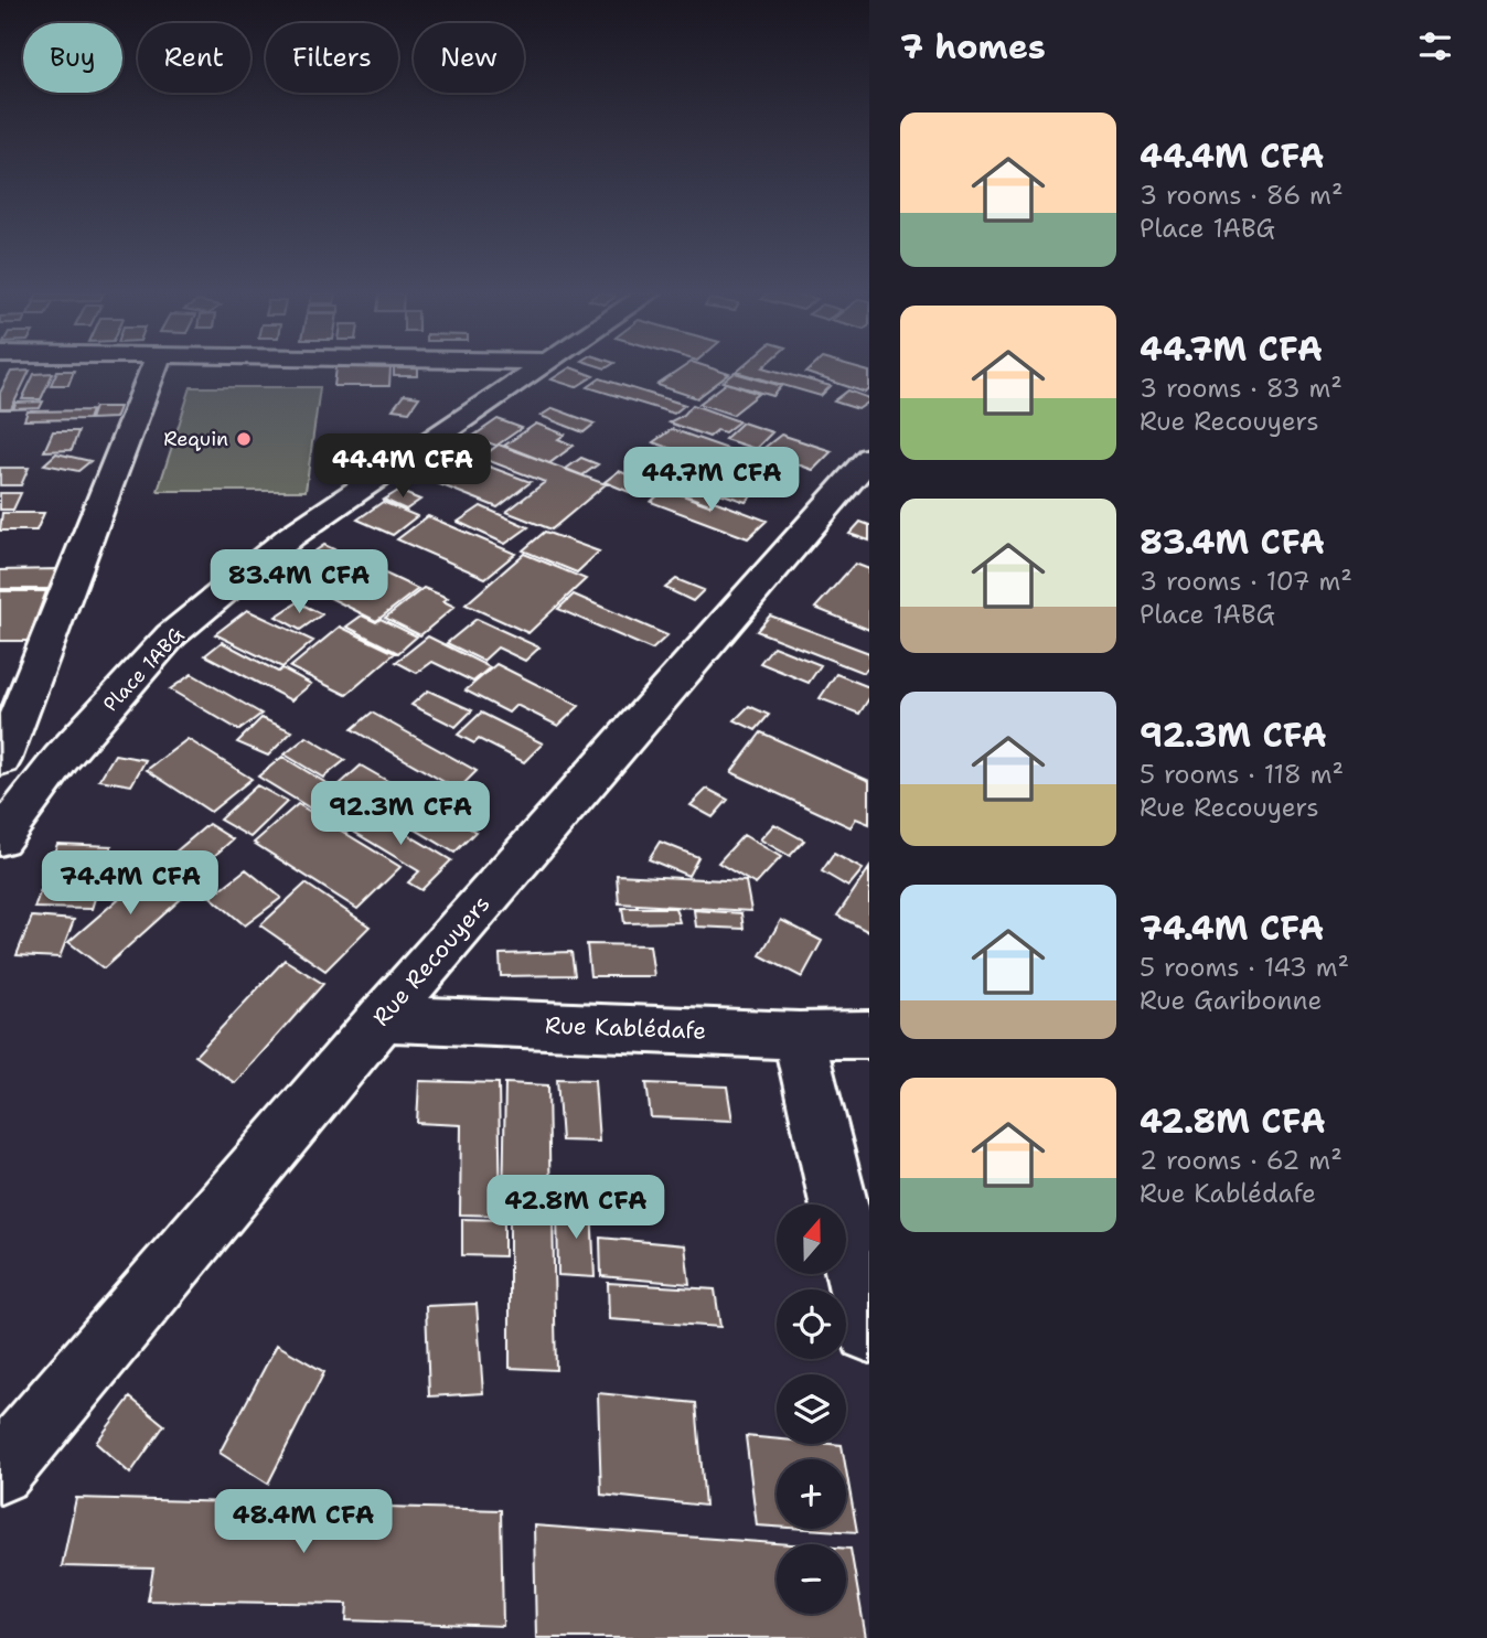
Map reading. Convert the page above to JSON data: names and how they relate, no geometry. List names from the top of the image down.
{
  "streets": {
    "street": ["Place 1ABG", "Rue Recouyers", "Rue Kablédafe"]
  },
  "crossings": [
    ["Rue Recouyers", "Rue Kablédafe"]
  ],
  "places": ["Requin"],
  "north": "top",
  "page": {
    "heading": "7 homes",
    "chip": [
      "Buy",
      "Rent",
      "Filters",
      "New"
    ],
    "list": [
      {
        "name": "44.4M CFA",
        "note": "3 rooms · 86 m² · Place 1ABG"
      },
      {
        "name": "44.7M CFA",
        "note": "3 rooms · 83 m² · Rue Recouyers"
      },
      {
        "name": "83.4M CFA",
        "note": "3 rooms · 107 m² · Place 1ABG"
      },
      {
        "name": "92.3M CFA",
        "note": "5 rooms · 118 m² · Rue Recouyers"
      },
      {
        "name": "74.4M CFA",
        "note": "5 rooms · 143 m² · Rue Garibonne"
      },
      {
        "name": "42.8M CFA",
        "note": "2 rooms · 62 m² · Rue Kablédafe"
      }
    ],
    "price": [
      "44.4M CFA",
      "44.7M CFA",
      "83.4M CFA",
      "92.3M CFA",
      "74.4M CFA",
      "42.8M CFA",
      "48.4M CFA"
    ],
    "map_buttons": ["+", "−"]
  }
}
